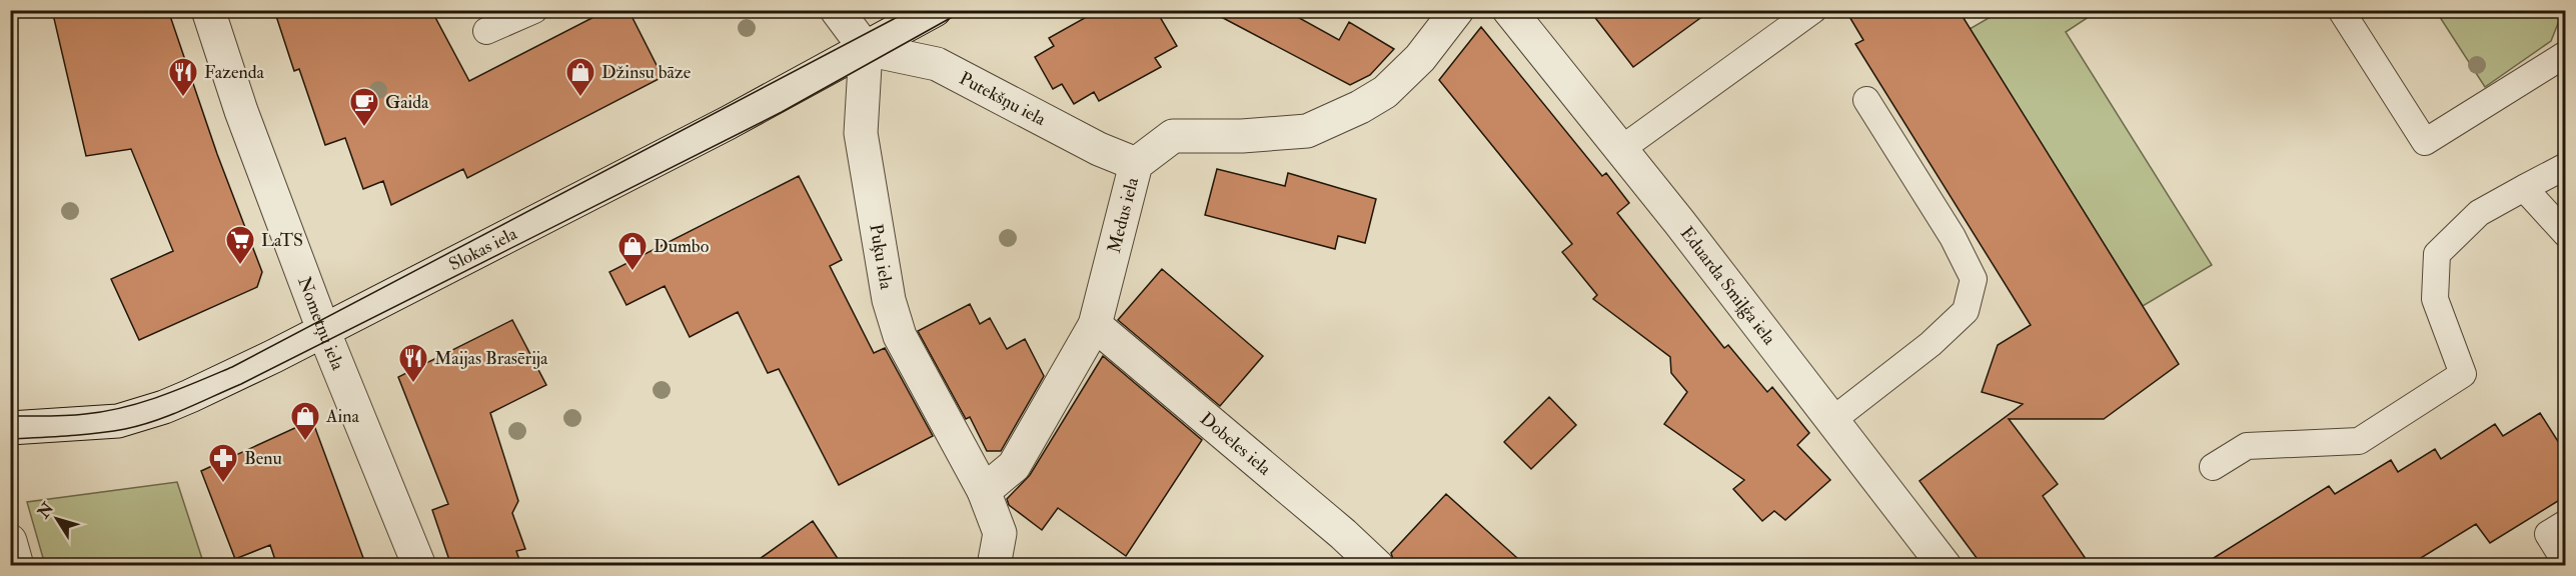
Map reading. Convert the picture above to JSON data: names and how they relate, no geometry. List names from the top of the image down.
{
  "streets": {
    "street": [
      "Putekšņu iela",
      "Medus iela",
      "Slokas iela",
      "Puķu iela",
      "Eduarda Smiļģa iela",
      "Nometņu iela",
      "Dobeles iela"
    ]
  },
  "crossings": [
    ["Putekšņu iela", "Medus iela"],
    ["Putekšņu iela", "Slokas iela"],
    ["Putekšņu iela", "Puķu iela"],
    ["Medus iela", "Puķu iela"],
    ["Medus iela", "Dobeles iela"],
    ["Slokas iela", "Puķu iela"],
    ["Slokas iela", "Nometņu iela"]
  ],
  "places": {
    "restaurant": ["Fazenda", "Maijas Brasērija"],
    "shop": ["Džinsu bāze", "Dumbo", "Aina"],
    "cafe": ["Gaida"],
    "supermarket": ["LaTS"],
    "pharmacy": ["Benu"]
  },
  "north": "top left"
}
